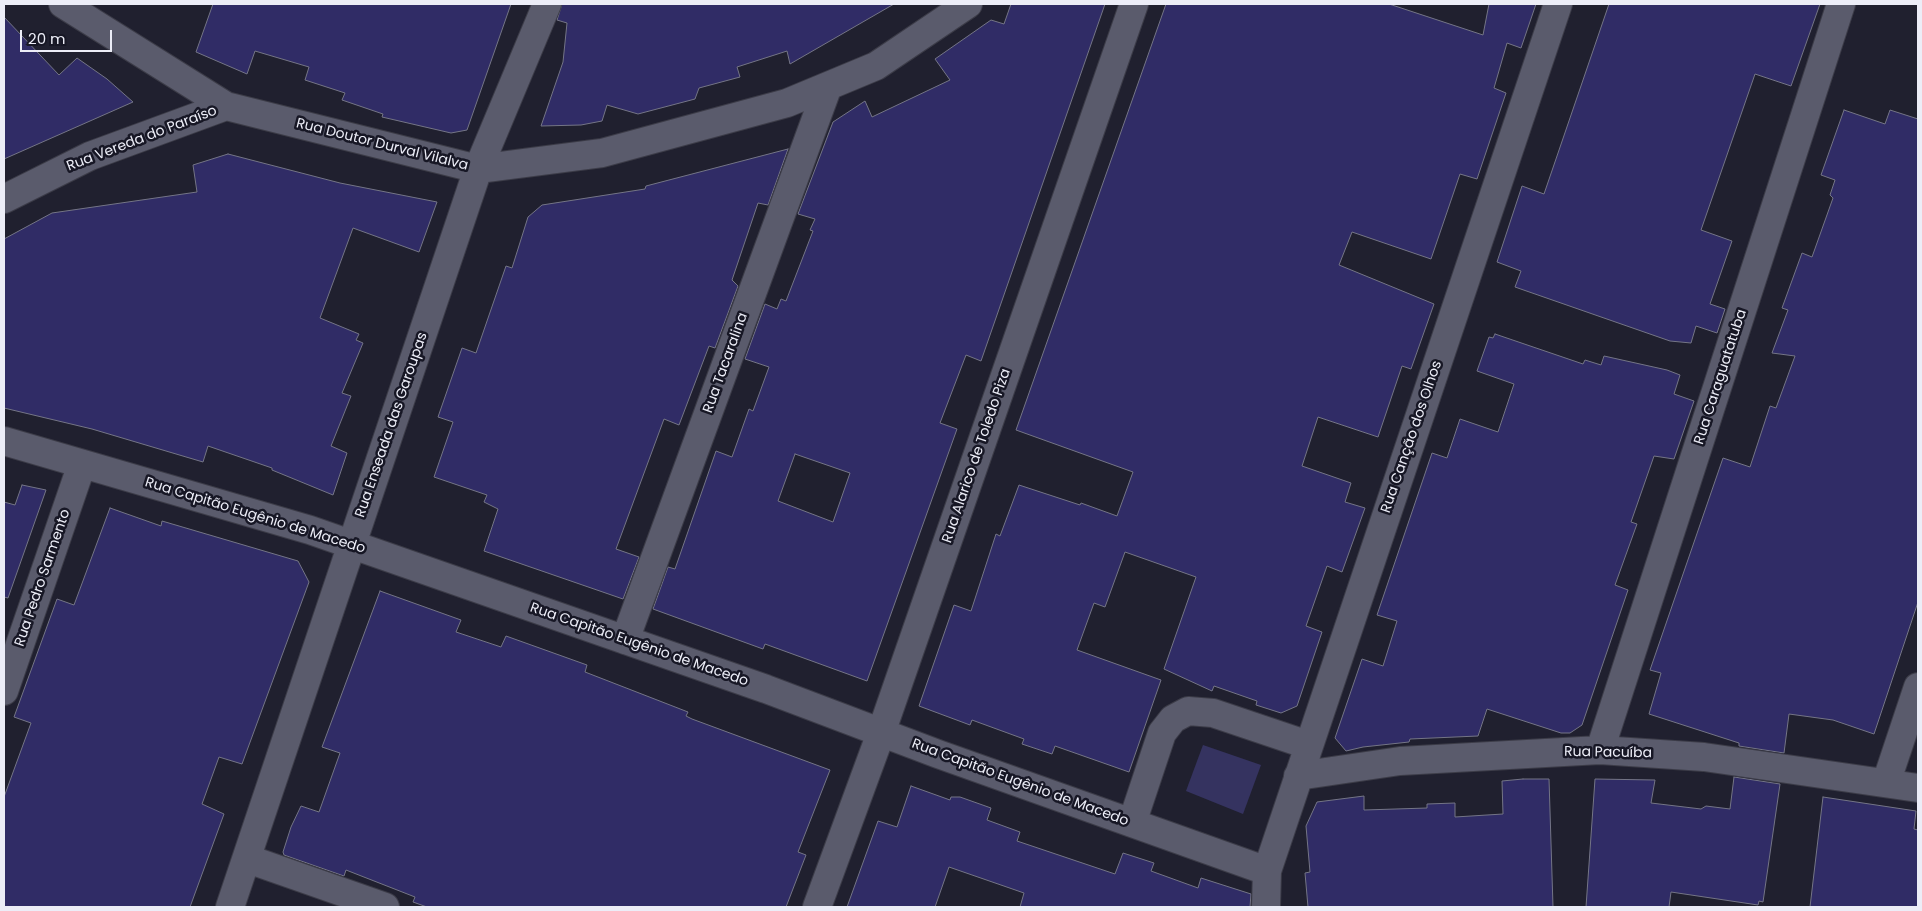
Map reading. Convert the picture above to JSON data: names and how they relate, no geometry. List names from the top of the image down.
{
  "streets": {
    "street": [
      "Rua Vereda do Paraíso",
      "Rua Doutor Durval Vilalva",
      "Rua Tacaralina",
      "Rua Caraguatatuba",
      "Rua Enseada das Garoupas",
      "Rua Canção dos Olhos",
      "Rua Alarico de Toledo Piza",
      "Rua Capitão Eugênio de Macedo",
      "Rua Pedro Sarmento",
      "Rua Pacuíba"
    ]
  },
  "crossings": [
    ["Rua Vereda do Paraíso", "Rua Doutor Durval Vilalva"],
    ["Rua Doutor Durval Vilalva", "Rua Tacaralina"],
    ["Rua Doutor Durval Vilalva", "Rua Enseada das Garoupas"],
    ["Rua Tacaralina", "Rua Capitão Eugênio de Macedo"],
    ["Rua Caraguatatuba", "Rua Pacuíba"],
    ["Rua Enseada das Garoupas", "Rua Capitão Eugênio de Macedo"],
    ["Rua Canção dos Olhos", "Rua Capitão Eugênio de Macedo"],
    ["Rua Canção dos Olhos", "Rua Pacuíba"],
    ["Rua Alarico de Toledo Piza", "Rua Capitão Eugênio de Macedo"],
    ["Rua Capitão Eugênio de Macedo", "Rua Pedro Sarmento"]
  ],
  "scale_bar": "20 m"
}
